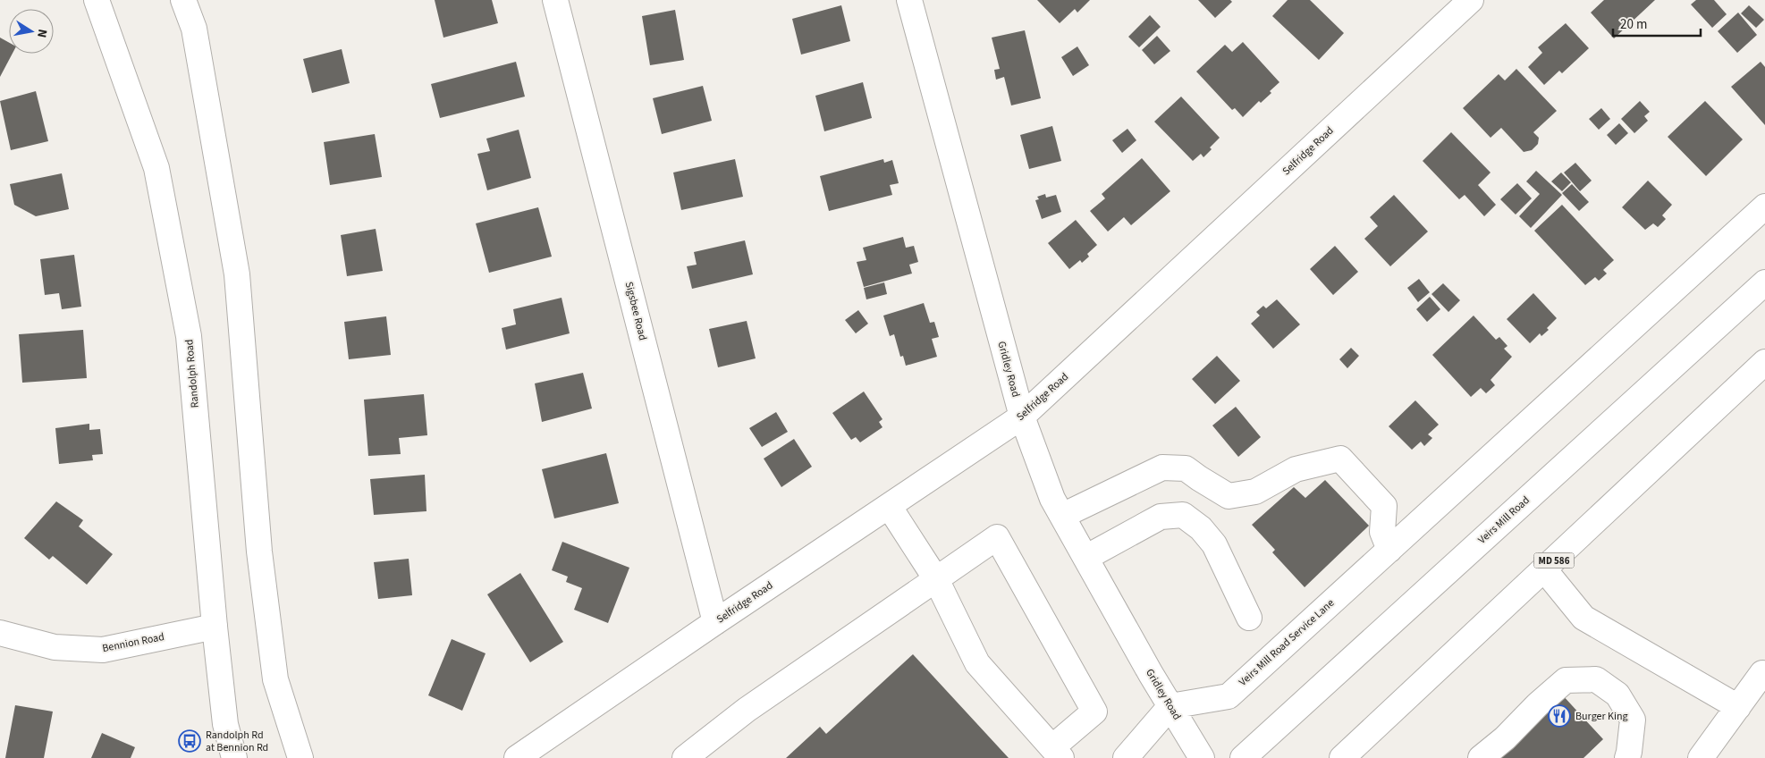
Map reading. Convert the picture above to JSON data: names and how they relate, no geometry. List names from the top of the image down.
{
  "streets": {
    "street": [
      "Selfridge Road",
      "Sigsbee Road",
      "Gridley Road",
      "Randolph Road",
      "Veirs Mill Road",
      "MD 586",
      "Bennion Road",
      "Veirs Mill Road Service Lane"
    ]
  },
  "crossings": [
    ["Selfridge Road", "Sigsbee Road"],
    ["Selfridge Road", "Gridley Road"],
    ["Gridley Road", "Veirs Mill Road Service Lane"],
    ["Randolph Road", "Bennion Road"]
  ],
  "places": {
    "restaurant": ["Burger King"],
    "bus stop": ["Randolph Rd at Bennion Rd"]
  },
  "scale_bar": "20 m",
  "north": "right"
}
